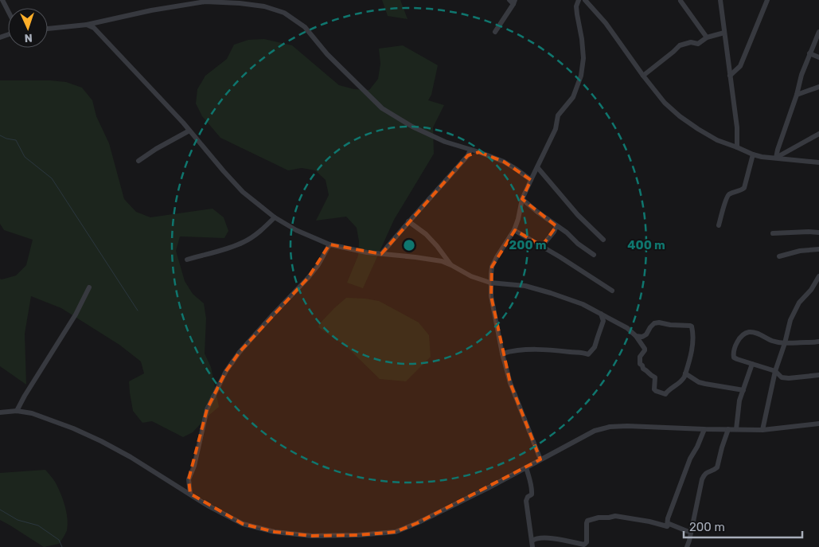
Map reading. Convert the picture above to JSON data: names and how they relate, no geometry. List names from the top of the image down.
{
  "scale_bar": "200 m",
  "north": "bottom",
  "rings": ["200 m", "400 m"]
}
